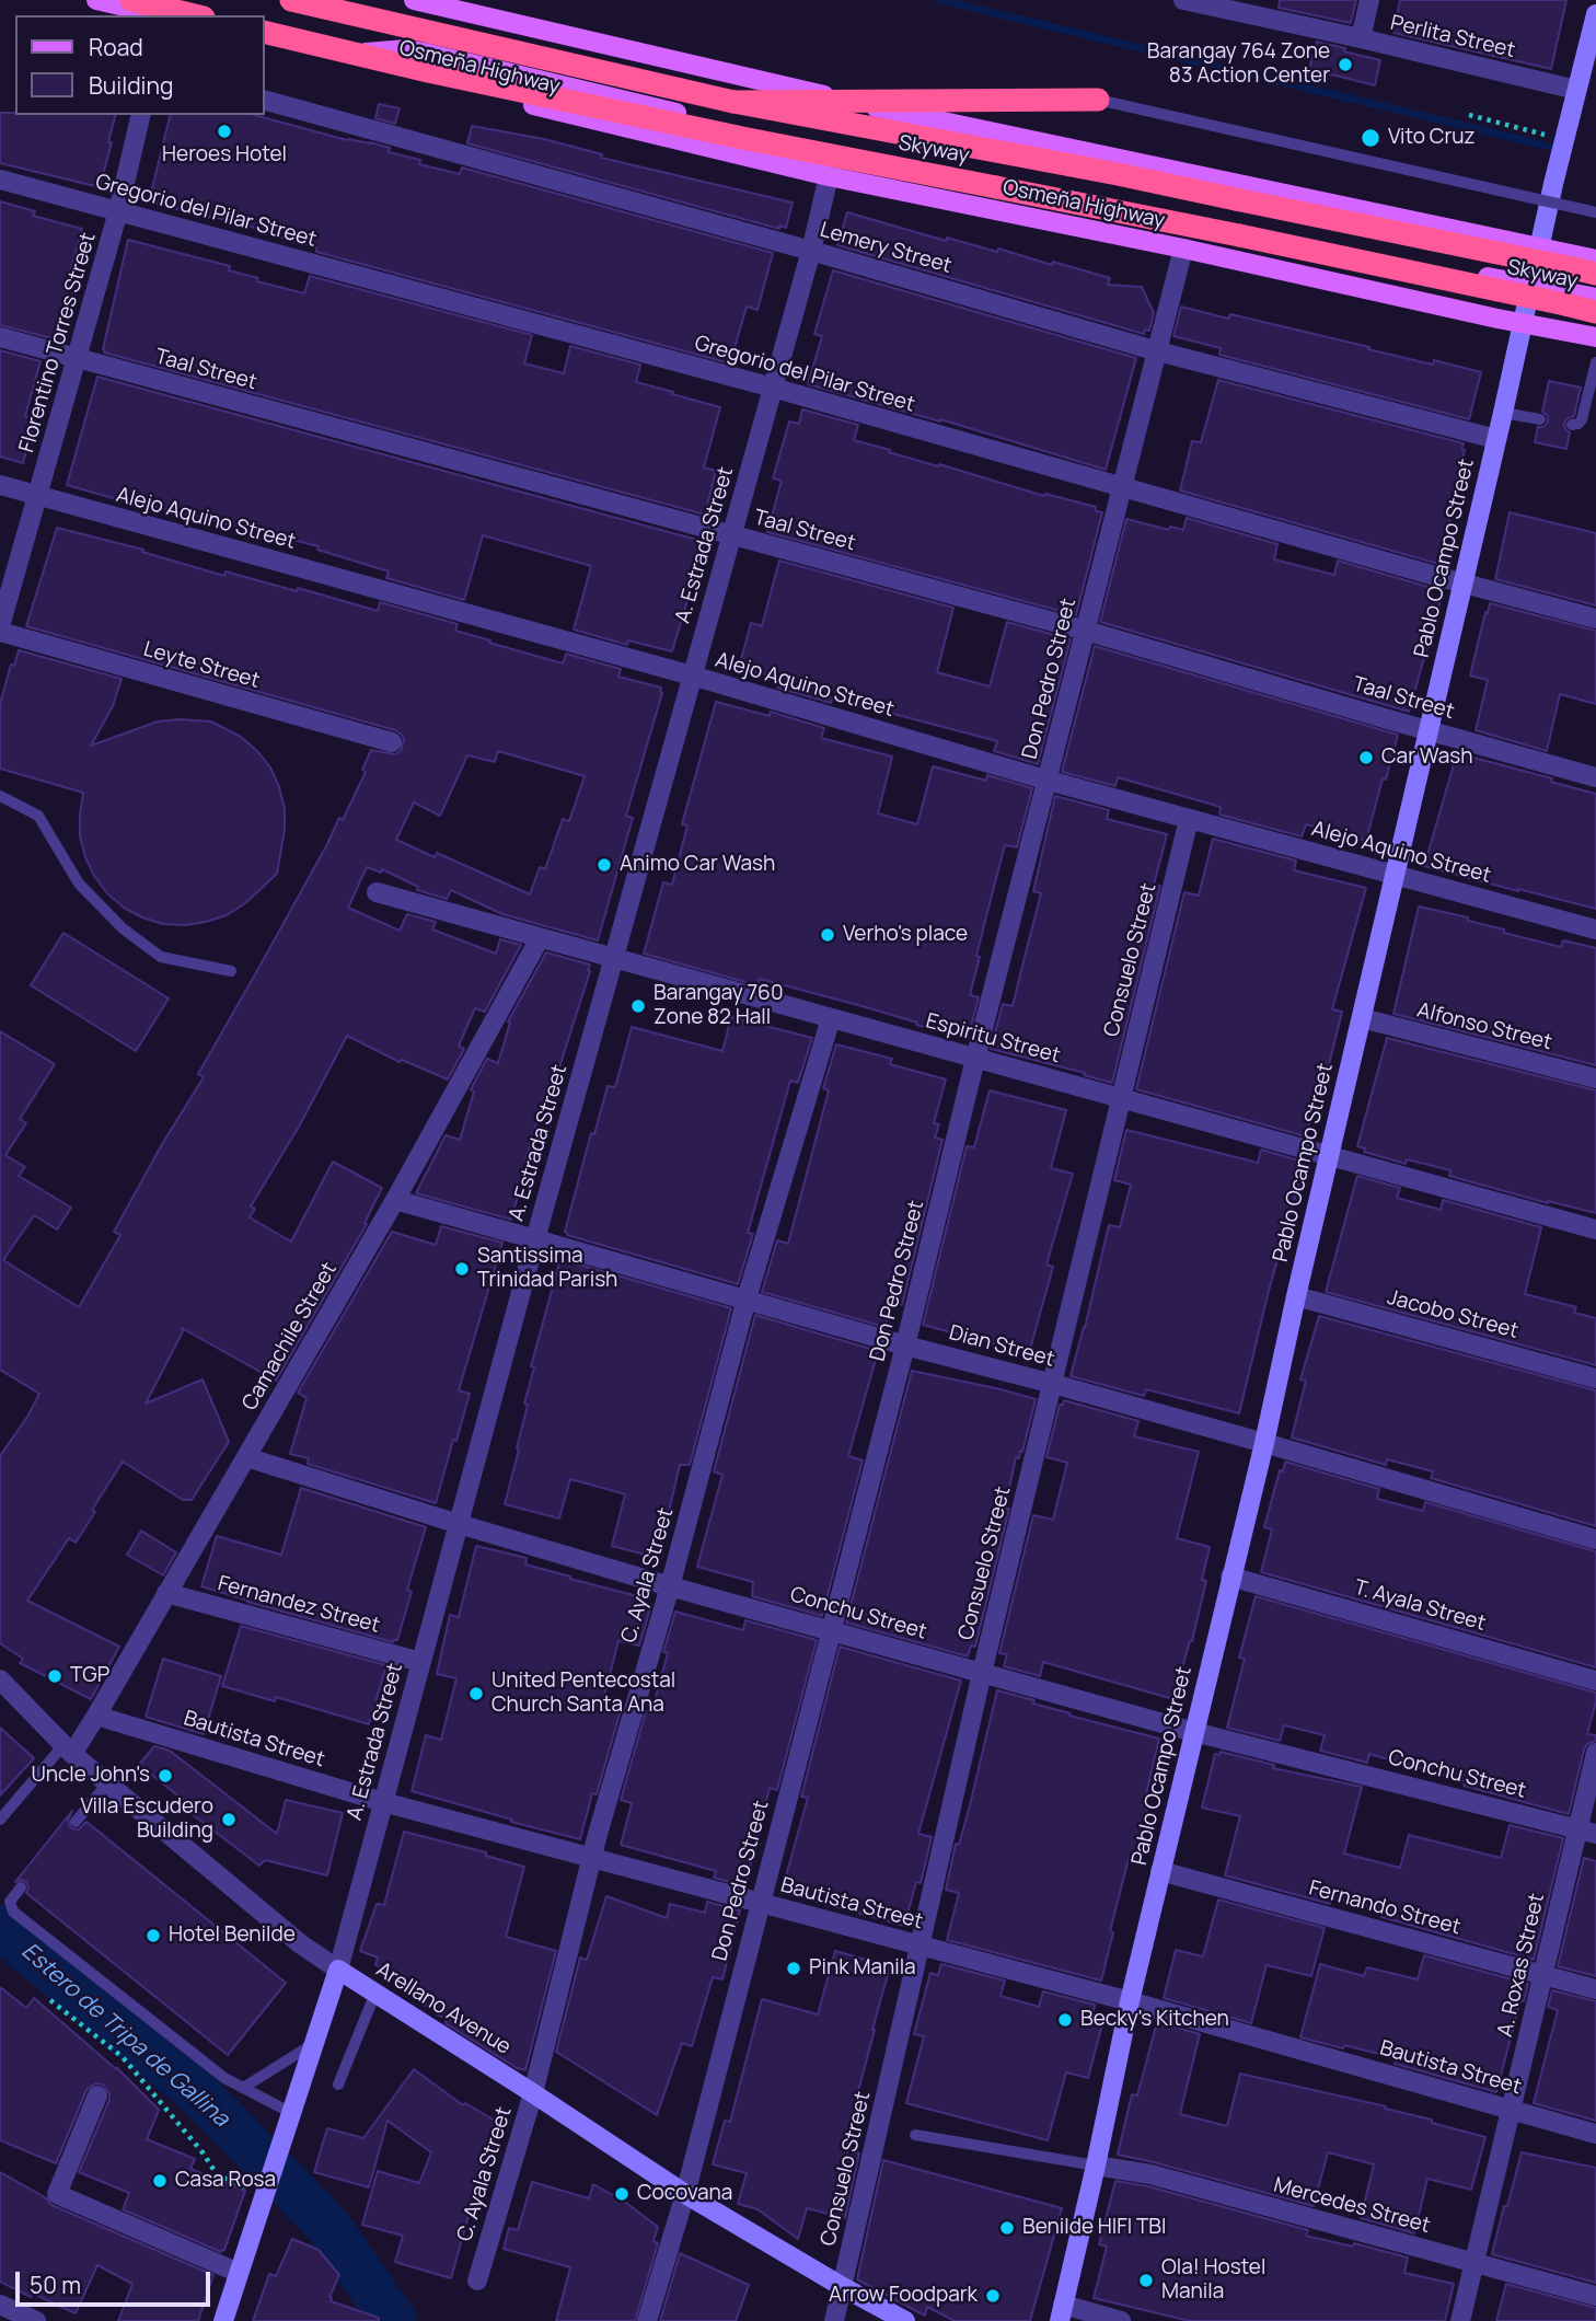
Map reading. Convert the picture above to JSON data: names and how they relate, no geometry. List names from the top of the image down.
{
  "streets": {
    "highway": ["Skyway"],
    "main road": [
      "Osmeña Highway",
      "A. Estrada Street",
      "Pablo Ocampo Street",
      "Arellano Avenue"
    ],
    "street": [
      "Perlita Street",
      "Gregorio del Pilar Street",
      "Lemery Street",
      "Florentino Torres Street",
      "Taal Street",
      "Alejo Aquino Street",
      "Leyte Street",
      "Don Pedro Street",
      "Consuelo Street",
      "Alfonso Street",
      "Espiritu Street",
      "Jacobo Street",
      "Camachile Street",
      "Dian Street",
      "C. Ayala Street",
      "Fernandez Street",
      "T. Ayala Street",
      "Conchu Street",
      "Bautista Street",
      "Fernando Street",
      "A. Roxas Street",
      "Mercedes Street"
    ]
  },
  "crossings": [
    ["Perlita Street", "Pablo Ocampo Street"],
    ["Osmeña Highway", "A. Estrada Street"],
    ["Osmeña Highway", "Pablo Ocampo Street"],
    ["Osmeña Highway", "Don Pedro Street"],
    ["Gregorio del Pilar Street", "Florentino Torres Street"],
    ["Gregorio del Pilar Street", "A. Estrada Street"],
    ["Gregorio del Pilar Street", "Pablo Ocampo Street"],
    ["Gregorio del Pilar Street", "Don Pedro Street"],
    ["Lemery Street", "A. Estrada Street"],
    ["Lemery Street", "Pablo Ocampo Street"],
    ["Lemery Street", "Don Pedro Street"],
    ["Florentino Torres Street", "Taal Street"],
    ["Florentino Torres Street", "Alejo Aquino Street"],
    ["Florentino Torres Street", "Leyte Street"],
    ["Taal Street", "A. Estrada Street"],
    ["Taal Street", "Pablo Ocampo Street"],
    ["Taal Street", "Don Pedro Street"],
    ["Alejo Aquino Street", "A. Estrada Street"],
    ["Alejo Aquino Street", "Pablo Ocampo Street"],
    ["Alejo Aquino Street", "Don Pedro Street"],
    ["Alejo Aquino Street", "Consuelo Street"],
    ["A. Estrada Street", "Espiritu Street"],
    ["A. Estrada Street", "Dian Street"],
    ["A. Estrada Street", "Fernandez Street"],
    ["A. Estrada Street", "Conchu Street"],
    ["A. Estrada Street", "Bautista Street"],
    ["A. Estrada Street", "Arellano Avenue"],
    ["Pablo Ocampo Street", "Alfonso Street"],
    ["Pablo Ocampo Street", "Espiritu Street"],
    ["Pablo Ocampo Street", "Jacobo Street"],
    ["Pablo Ocampo Street", "Dian Street"],
    ["Pablo Ocampo Street", "T. Ayala Street"],
    ["Pablo Ocampo Street", "Conchu Street"],
    ["Pablo Ocampo Street", "Bautista Street"],
    ["Pablo Ocampo Street", "Fernando Street"],
    ["Pablo Ocampo Street", "Mercedes Street"],
    ["Don Pedro Street", "Espiritu Street"],
    ["Don Pedro Street", "Dian Street"],
    ["Don Pedro Street", "Conchu Street"],
    ["Don Pedro Street", "Bautista Street"],
    ["Don Pedro Street", "Arellano Avenue"],
    ["Consuelo Street", "Espiritu Street"],
    ["Consuelo Street", "Dian Street"],
    ["Consuelo Street", "Conchu Street"],
    ["Consuelo Street", "Bautista Street"],
    ["Consuelo Street", "Arellano Avenue"],
    ["Espiritu Street", "Camachile Street"],
    ["Espiritu Street", "C. Ayala Street"],
    ["Camachile Street", "Dian Street"],
    ["Camachile Street", "Fernandez Street"],
    ["Camachile Street", "Conchu Street"],
    ["Camachile Street", "Bautista Street"],
    ["Camachile Street", "Arellano Avenue"],
    ["Dian Street", "C. Ayala Street"],
    ["C. Ayala Street", "Conchu Street"],
    ["C. Ayala Street", "Bautista Street"],
    ["C. Ayala Street", "Arellano Avenue"],
    ["Conchu Street", "A. Roxas Street"],
    ["Bautista Street", "A. Roxas Street"],
    ["Fernando Street", "A. Roxas Street"],
    ["A. Roxas Street", "Mercedes Street"]
  ],
  "water": ["Estero de Tripa de Gallina"],
  "places": [
    "Barangay 764 Zone 83 Action Center",
    "Heroes Hotel",
    "Vito Cruz",
    "Car Wash",
    "Animo Car Wash",
    "Verho's place",
    "Barangay 760 Zone 82 Hall",
    "Santissima Trinidad Parish",
    "TGP",
    "United Pentecostal Church Santa Ana",
    "Uncle John's",
    "Villa Escudero Building",
    "Hotel Benilde",
    "Pink Manila",
    "Becky's Kitchen",
    "Casa Rosa",
    "Cocovana",
    "Benilde HIFI TBI",
    "Ola! Hostel Manila",
    "Arrow Foodpark"
  ],
  "legend": ["Road", "Building"],
  "scale_bar": "50 m"
}
